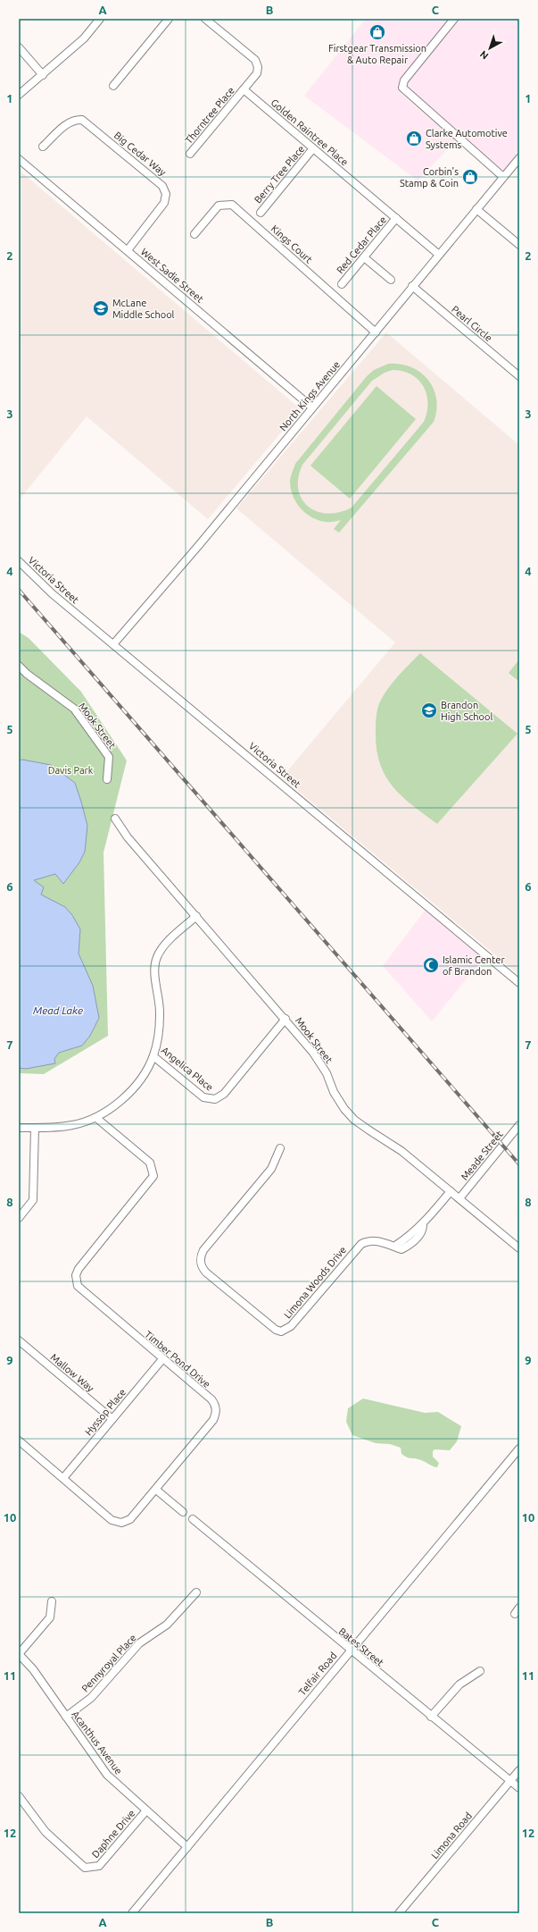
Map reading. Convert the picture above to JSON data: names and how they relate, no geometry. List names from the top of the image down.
{
  "streets": {
    "street": [
      "Thorntree Place",
      "Golden Raintree Place",
      "Big Cedar Way",
      "Berry Tree Place",
      "Kings Court",
      "Red Cedar Place",
      "West Sadie Street",
      "Pearl Circle",
      "North Kings Avenue",
      "Victoria Street",
      "Mook Street",
      "Angelica Place",
      "Meade Street",
      "Limona Woods Drive",
      "Timber Pond Drive",
      "Mallow Way",
      "Hyssop Place",
      "Bates Street",
      "Pennyroyal Place",
      "Telfair Road",
      "Acanthus Avenue",
      "Daphne Drive",
      "Limona Road"
    ]
  },
  "crossings": [
    ["Thorntree Place", "Golden Raintree Place"],
    ["Golden Raintree Place", "Berry Tree Place"],
    ["Golden Raintree Place", "Red Cedar Place"],
    ["Golden Raintree Place", "North Kings Avenue"],
    ["Big Cedar Way", "West Sadie Street"],
    ["Kings Court", "North Kings Avenue"],
    ["West Sadie Street", "North Kings Avenue"],
    ["Pearl Circle", "North Kings Avenue"],
    ["North Kings Avenue", "Victoria Street"],
    ["Mook Street", "Angelica Place"],
    ["Mook Street", "Meade Street"],
    ["Mook Street", "Limona Woods Drive"],
    ["Timber Pond Drive", "Hyssop Place"],
    ["Mallow Way", "Hyssop Place"],
    ["Bates Street", "Telfair Road"],
    ["Bates Street", "Limona Road"],
    ["Pennyroyal Place", "Acanthus Avenue"],
    ["Telfair Road", "Acanthus Avenue"],
    ["Acanthus Avenue", "Daphne Drive"]
  ],
  "water": ["Mead Lake"],
  "parks": ["Davis Park"],
  "places": {
    "shop": ["Firstgear Transmission & Auto Repair", "Clarke Automotive Systems", "Corbin's Stamp & Coin"],
    "school or university": ["McLane Middle School", "Brandon High School"],
    "mosque": ["Islamic Center of Brandon"]
  },
  "north": "bottom left",
  "grid": {
    "columns": ["A", "B", "C"],
    "rows": [
      "1",
      "2",
      "3",
      "4",
      "5",
      "6",
      "7",
      "8",
      "9",
      "10",
      "11",
      "12"
    ]
  }
}
